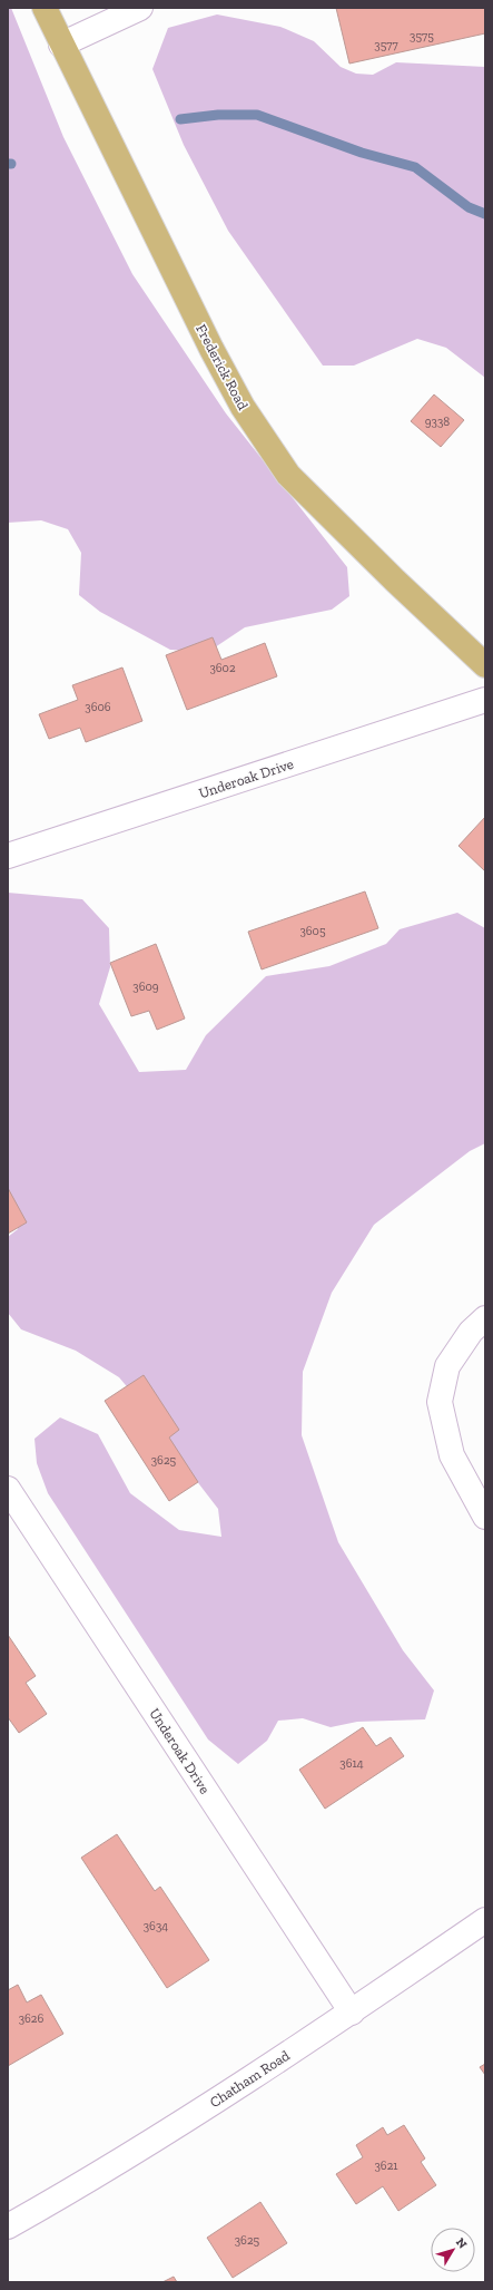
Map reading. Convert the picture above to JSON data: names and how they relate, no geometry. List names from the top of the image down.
{
  "streets": {
    "main road": ["Frederick Road"],
    "street": ["Underoak Drive", "Chatham Road"]
  },
  "crossings": [
    ["Underoak Drive", "Chatham Road"]
  ],
  "house_numbers": [
    "3575",
    "3577",
    "9338",
    "3602",
    "3606",
    "3605",
    "3609",
    "3625",
    "3614",
    "3634",
    "3626",
    "3621",
    "3625"
  ],
  "north": "top right"
}
